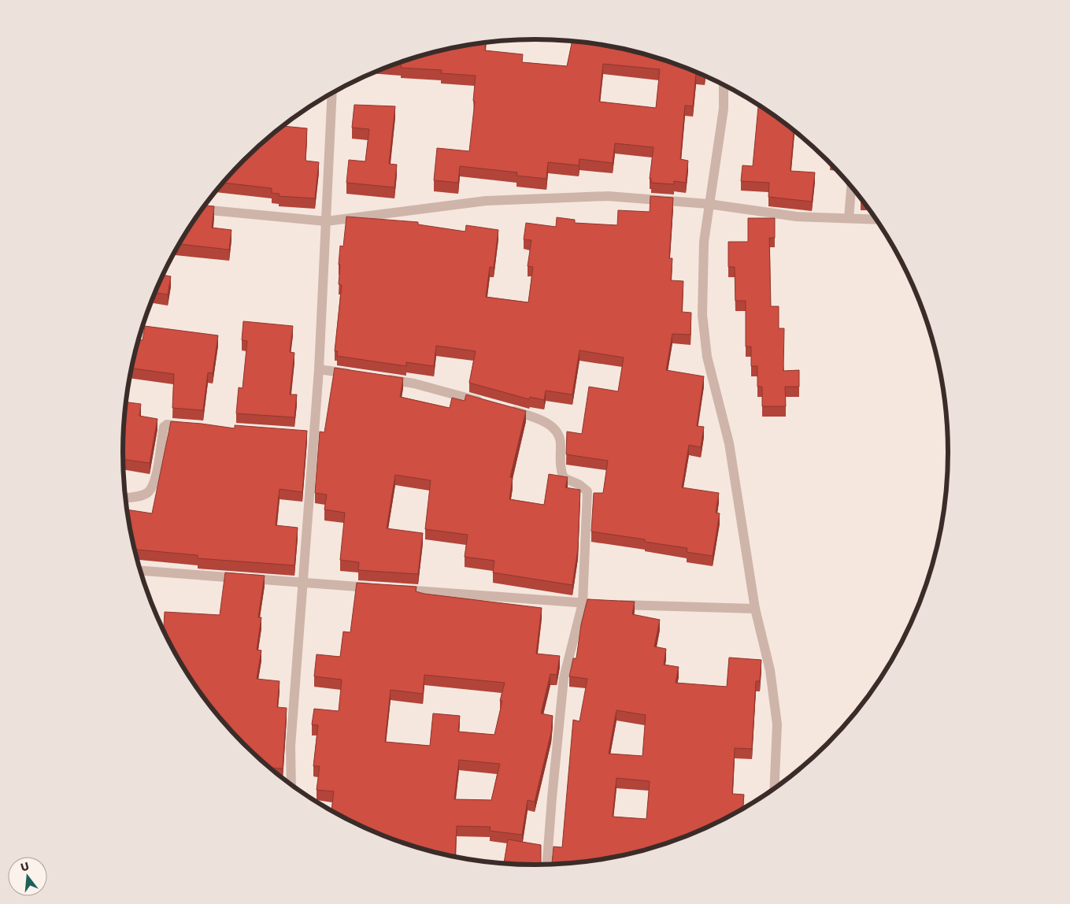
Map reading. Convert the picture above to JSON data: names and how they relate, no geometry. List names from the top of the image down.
{
  "north": "top"
}
